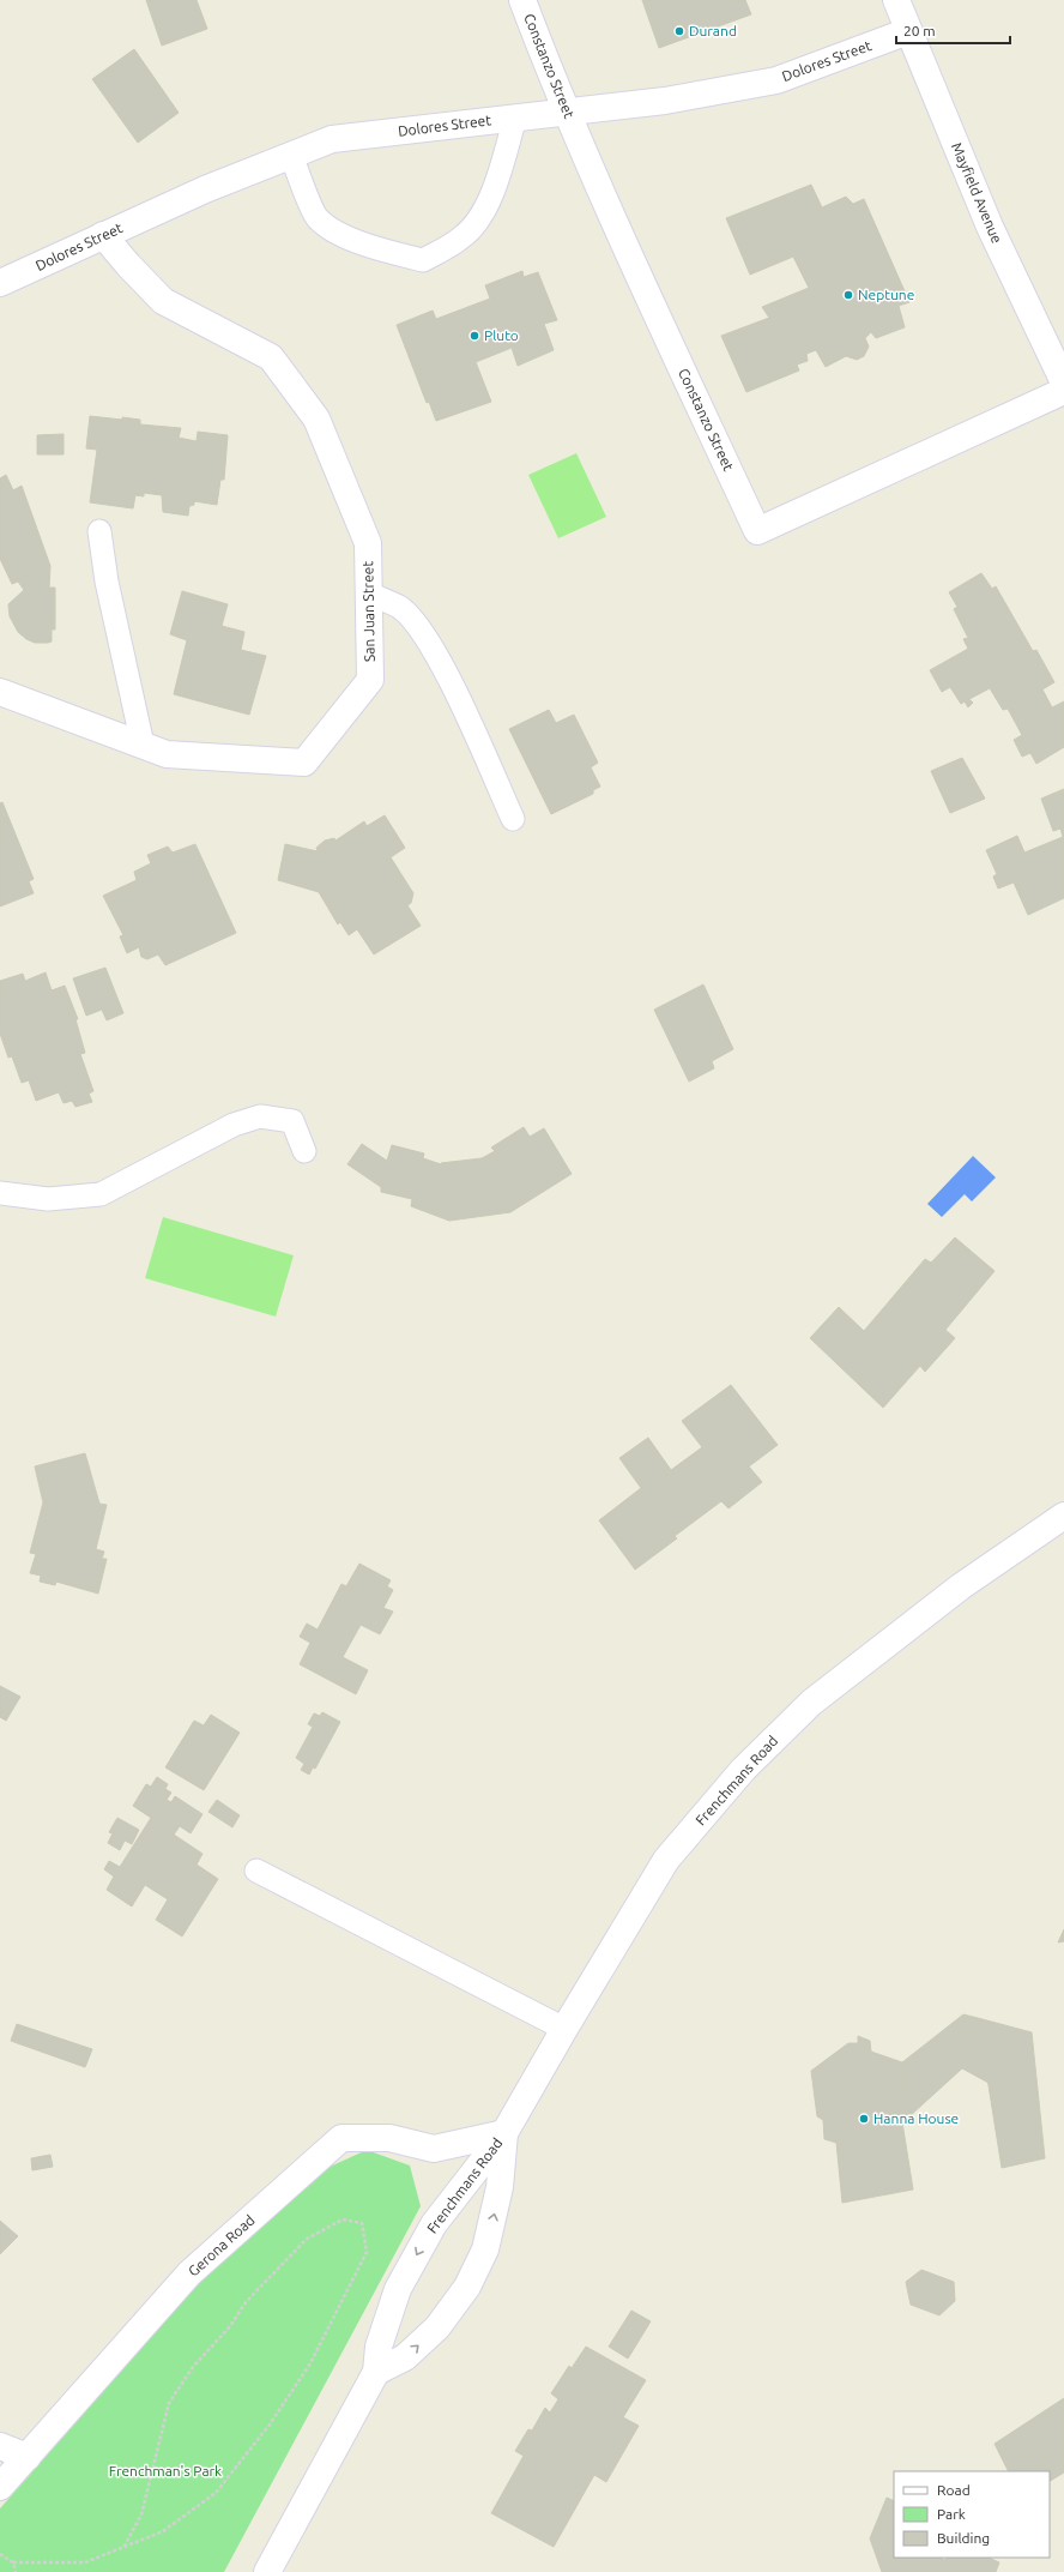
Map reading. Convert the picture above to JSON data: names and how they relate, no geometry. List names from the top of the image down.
{
  "streets": {
    "street": [
      "Dolores Street",
      "Constanzo Street",
      "Mayfield Avenue",
      "San Juan Street",
      "Frenchmans Road",
      "Gerona Road"
    ]
  },
  "crossings": [
    ["Dolores Street", "Constanzo Street"],
    ["Dolores Street", "Mayfield Avenue"],
    ["Dolores Street", "San Juan Street"],
    ["Frenchmans Road", "Gerona Road"]
  ],
  "parks": ["Frenchman's Park"],
  "places": [
    "Durand",
    "Neptune",
    "Pluto",
    "Hanna House"
  ],
  "legend": ["Road", "Park", "Building"],
  "scale_bar": "20 m"
}
